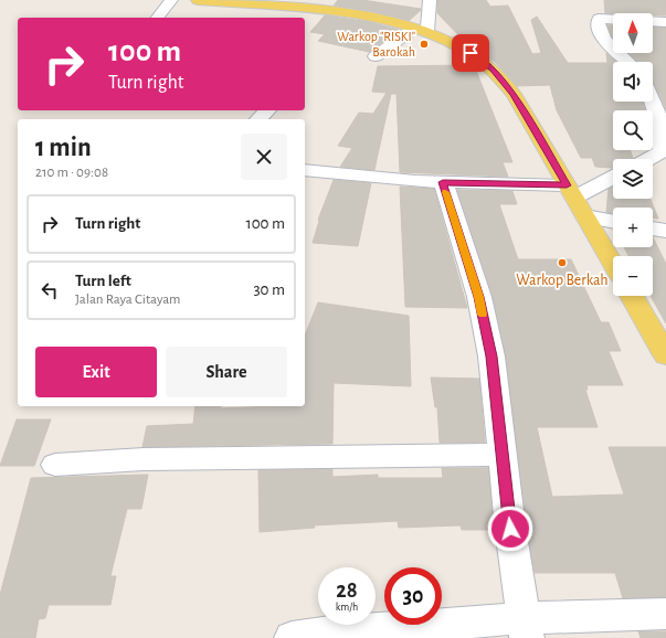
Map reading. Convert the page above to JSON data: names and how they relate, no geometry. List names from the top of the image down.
{
  "places": ["Warkop \"RISKI\" Barokah", "Warkop Berkah"],
  "north": "top",
  "page": {
    "map_buttons": ["+", "−"],
    "turn": ["100 m", "Turn right"],
    "heading": ["1 min", "210 m · 09:08"],
    "list": [
      {
        "name": "Turn right",
        "value": "100 m"
      },
      {
        "name": "Turn left",
        "note": "Jalan Raya Citayam",
        "value": "30 m"
      }
    ],
    "buttons": ["Exit", "Share"],
    "speed": "28 km/h",
    "limit": "30"
  }
}
